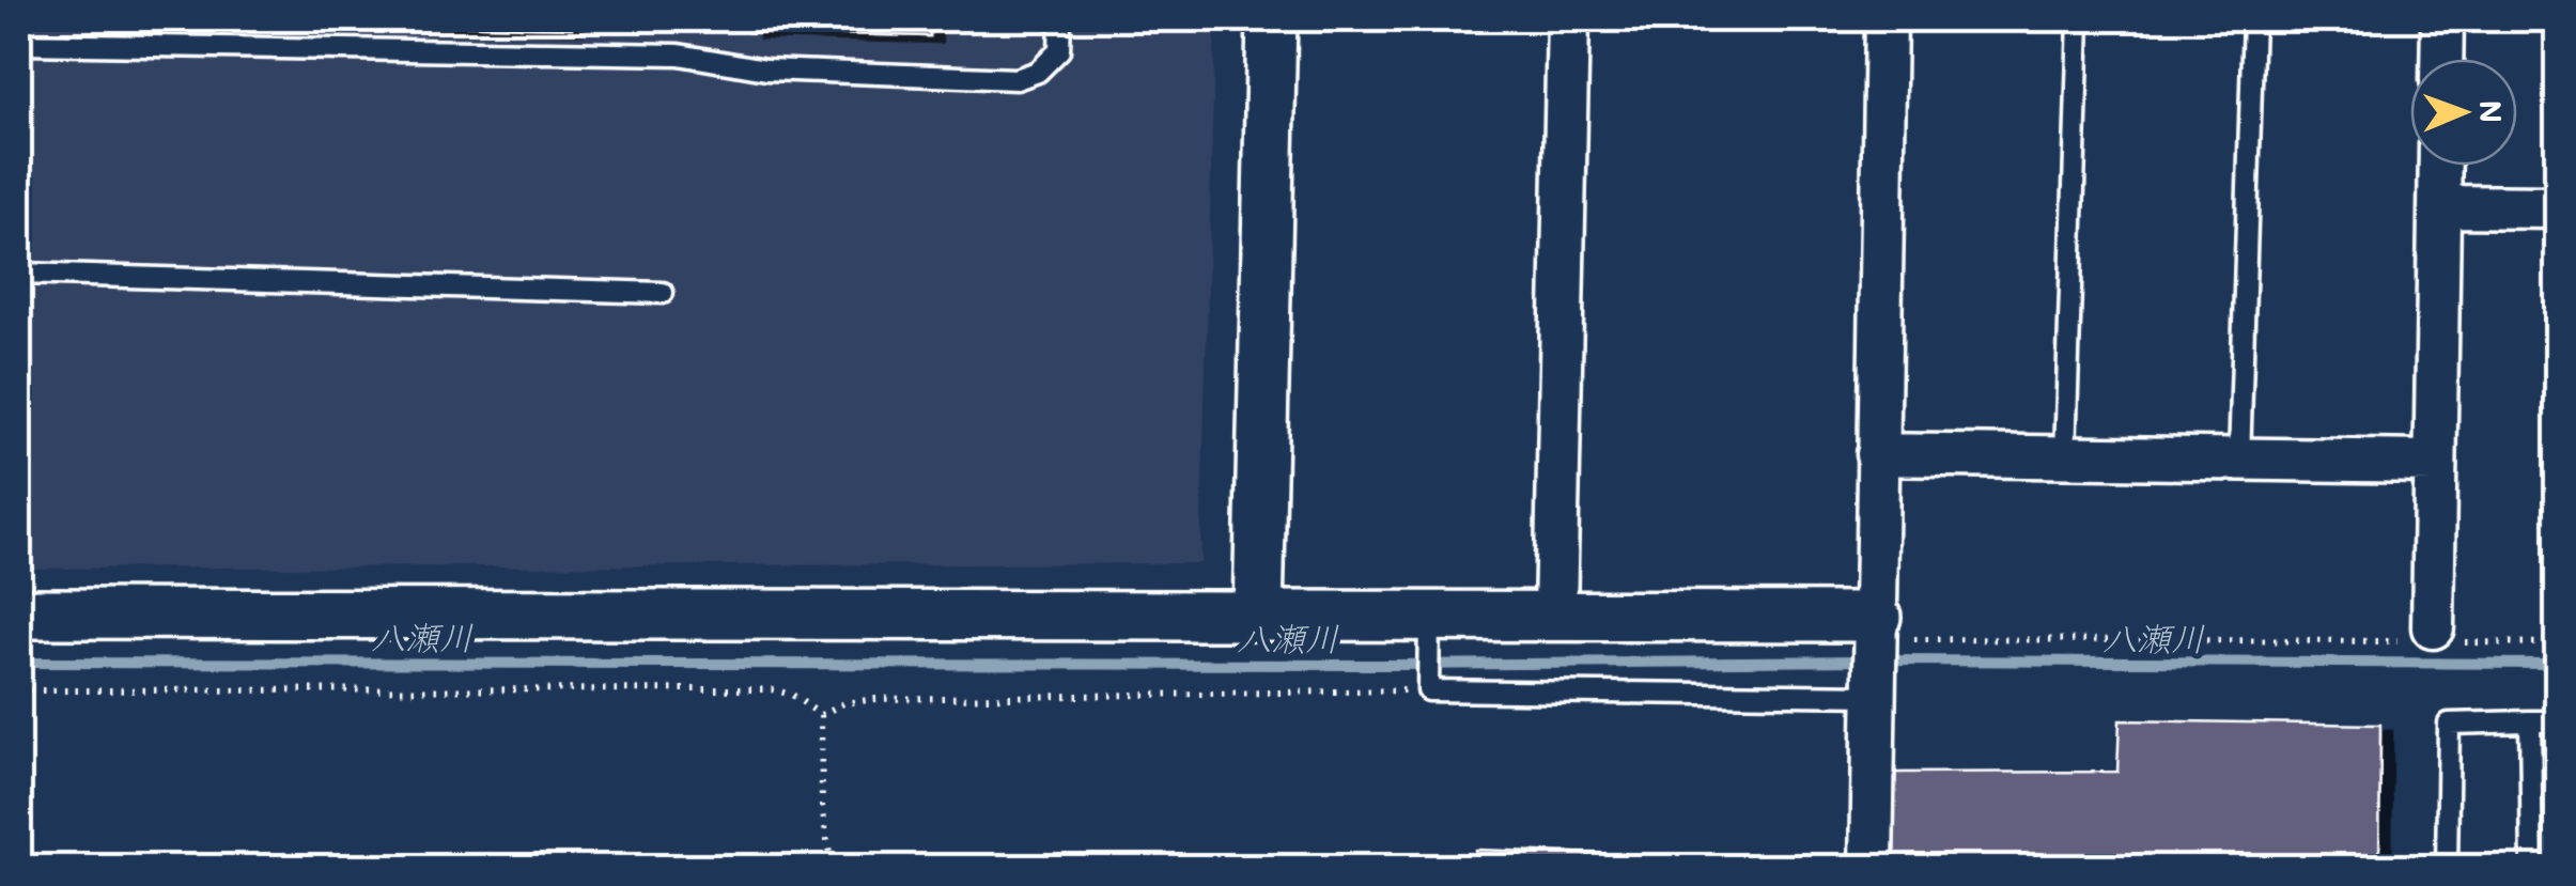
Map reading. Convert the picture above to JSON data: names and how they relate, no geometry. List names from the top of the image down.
{
  "water": ["八瀬川"],
  "north": "right"
}
